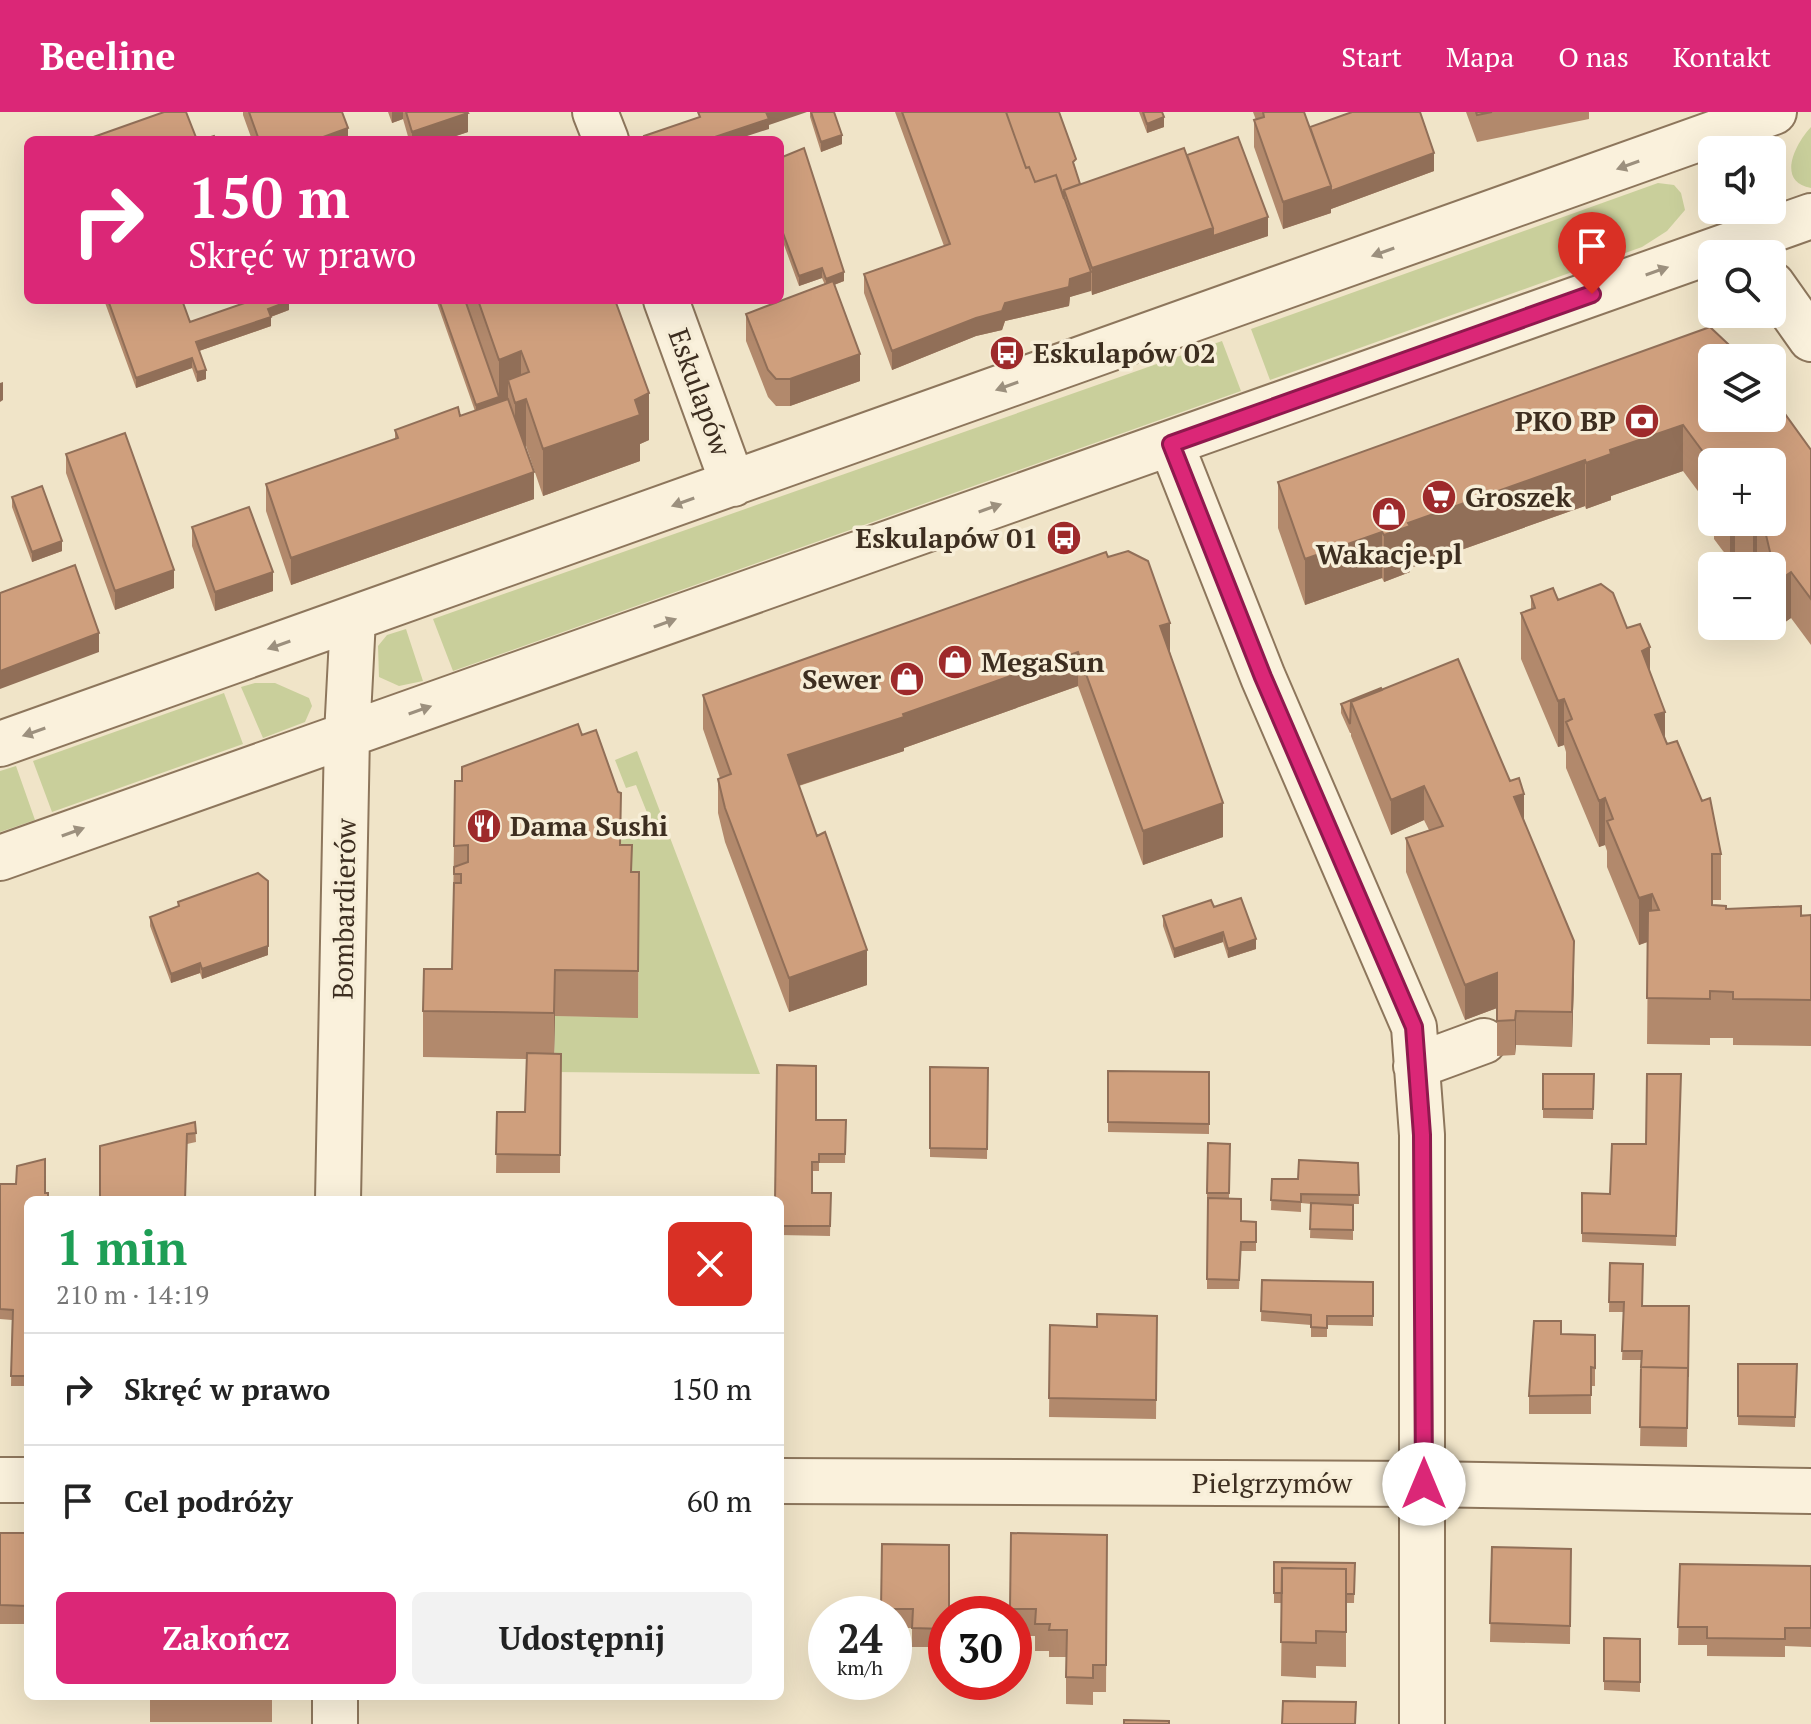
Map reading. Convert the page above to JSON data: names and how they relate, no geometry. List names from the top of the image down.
{
  "streets": {
    "street": ["Eskulapów", "Bombardierów", "Pielgrzymów"]
  },
  "places": {
    "bus stop": ["Eskulapów 02", "Eskulapów 01"],
    "bank": ["PKO BP"],
    "supermarket": ["Groszek"],
    "shop": ["Wakacje.pl", "MegaSun", "Sewer"],
    "restaurant": ["Dama Sushi"]
  },
  "page": {
    "header": "Beeline",
    "nav": [
      "Start",
      "Mapa",
      "O nas",
      "Kontakt"
    ],
    "map_buttons": ["+", "−"],
    "turn": ["150 m", "Skręć w prawo"],
    "heading": ["1 min", "210 m · 14:19"],
    "list": [
      {
        "name": "Skręć w prawo",
        "value": "150 m"
      },
      {
        "name": "Cel podróży",
        "value": "60 m"
      }
    ],
    "buttons": ["Zakończ", "Udostępnij"],
    "speed": "24 km/h",
    "limit": "30"
  }
}
